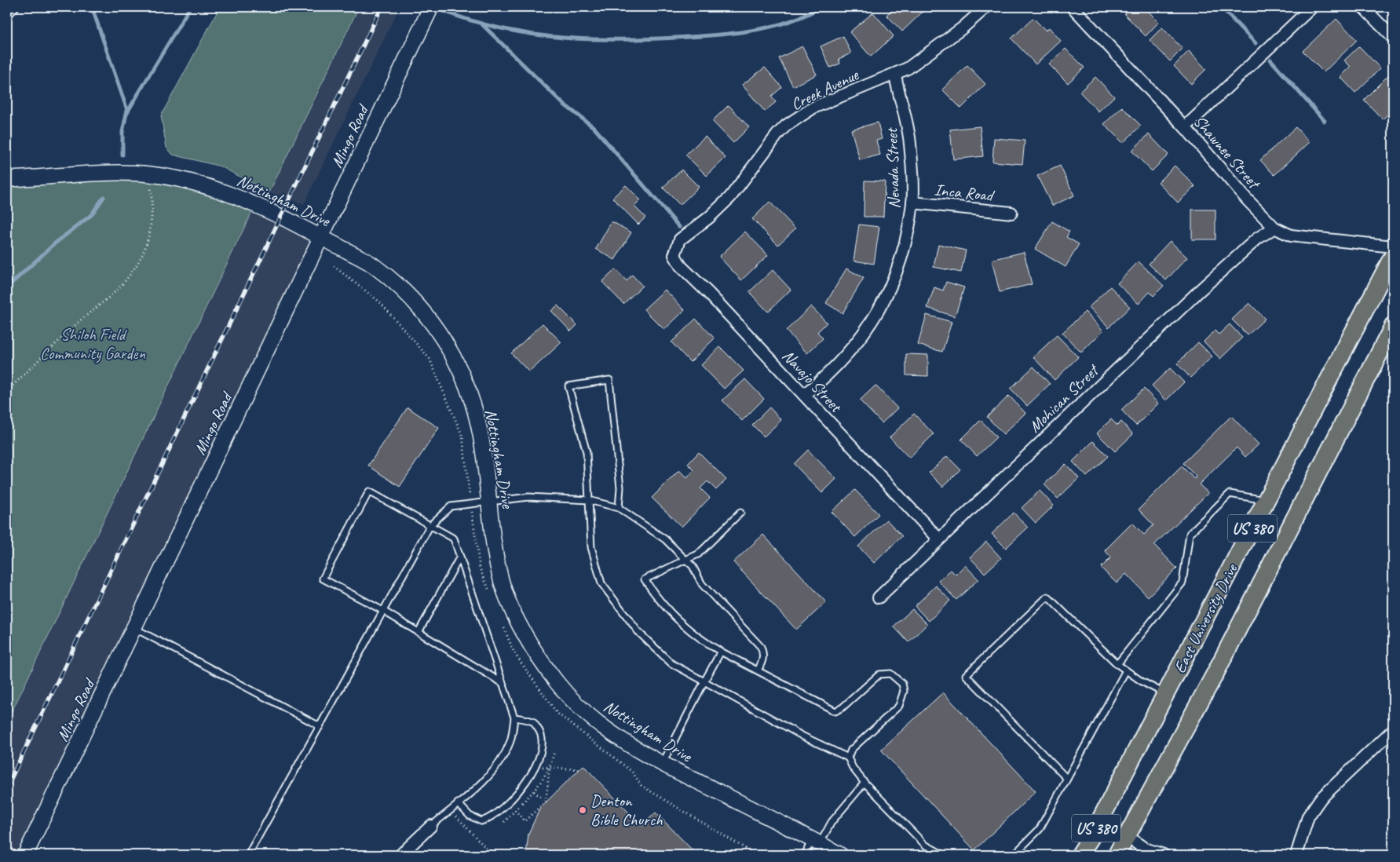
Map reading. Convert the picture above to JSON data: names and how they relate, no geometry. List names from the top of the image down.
{
  "streets": {
    "main road": ["US 380", "East University Drive"],
    "street": [
      "Creek Avenue",
      "Mingo Road",
      "Shawnee Street",
      "Nevada Street",
      "Inca Road",
      "Nottingham Drive",
      "Navajo Street",
      "Mohican Street"
    ]
  },
  "crossings": [
    ["Creek Avenue", "Nevada Street"],
    ["Creek Avenue", "Navajo Street"],
    ["Mingo Road", "Nottingham Drive"],
    ["Shawnee Street", "Mohican Street"],
    ["Nevada Street", "Inca Road"],
    ["Nevada Street", "Navajo Street"],
    ["Navajo Street", "Mohican Street"]
  ],
  "parks": ["Shiloh Field Community Garden"],
  "places": ["Denton Bible Church"]
}
